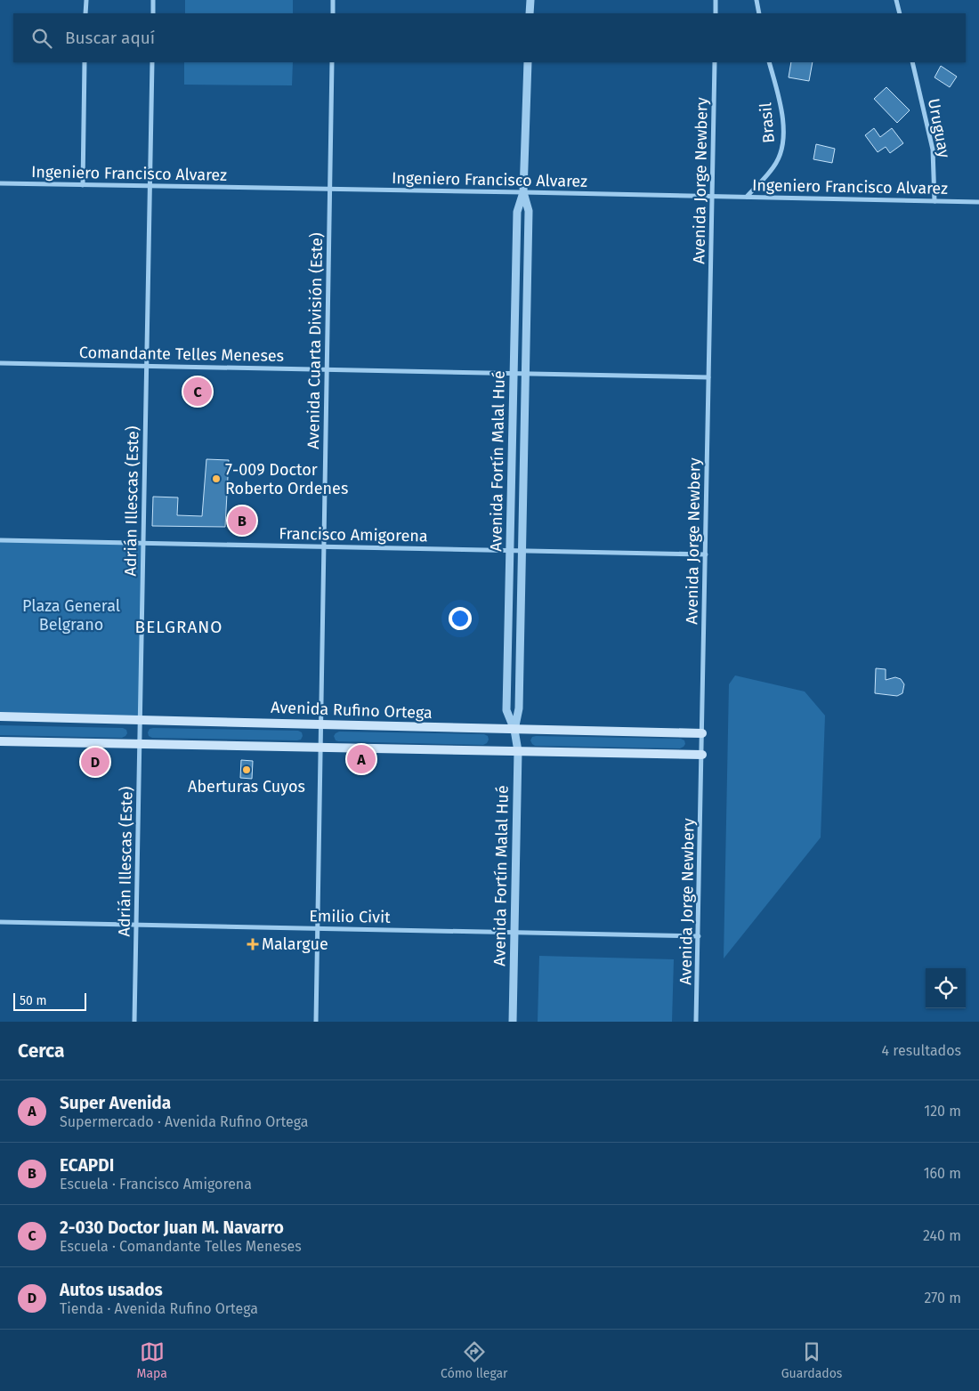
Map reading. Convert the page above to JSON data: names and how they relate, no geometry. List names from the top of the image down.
{
  "streets": {
    "main road": ["Avenida Rufino Ortega"],
    "street": [
      "Brasil",
      "Uruguay",
      "Ingeniero Francisco Alvarez",
      "Avenida Jorge Newbery",
      "Avenida Cuarta División (Este)",
      "Comandante Telles Meneses",
      "Avenida Fortín Malal Hué",
      "Adrián Illescas (Este)",
      "Francisco Amigorena",
      "Emilio Civit"
    ]
  },
  "crossings": [
    ["Brasil", "Ingeniero Francisco Alvarez"],
    ["Uruguay", "Ingeniero Francisco Alvarez"],
    ["Ingeniero Francisco Alvarez", "Avenida Jorge Newbery"],
    ["Ingeniero Francisco Alvarez", "Avenida Cuarta División (Este)"],
    ["Ingeniero Francisco Alvarez", "Avenida Fortín Malal Hué"],
    ["Ingeniero Francisco Alvarez", "Adrián Illescas (Este)"],
    ["Avenida Jorge Newbery", "Comandante Telles Meneses"],
    ["Avenida Jorge Newbery", "Francisco Amigorena"],
    ["Avenida Jorge Newbery", "Avenida Rufino Ortega"],
    ["Avenida Jorge Newbery", "Emilio Civit"],
    ["Avenida Cuarta División (Este)", "Comandante Telles Meneses"],
    ["Avenida Cuarta División (Este)", "Francisco Amigorena"],
    ["Avenida Cuarta División (Este)", "Avenida Rufino Ortega"],
    ["Avenida Cuarta División (Este)", "Emilio Civit"],
    ["Comandante Telles Meneses", "Avenida Fortín Malal Hué"],
    ["Comandante Telles Meneses", "Adrián Illescas (Este)"],
    ["Avenida Fortín Malal Hué", "Francisco Amigorena"],
    ["Avenida Fortín Malal Hué", "Avenida Rufino Ortega"],
    ["Avenida Fortín Malal Hué", "Emilio Civit"],
    ["Adrián Illescas (Este)", "Francisco Amigorena"],
    ["Adrián Illescas (Este)", "Avenida Rufino Ortega"],
    ["Adrián Illescas (Este)", "Emilio Civit"]
  ],
  "districts": ["BELGRANO"],
  "parks": ["Plaza General Belgrano"],
  "places": {
    "other": ["7-009 Doctor Roberto Ordenes", "Aberturas Cuyos"],
    "health": ["Malargue"]
  },
  "scale_bar": "50 m",
  "page": {
    "search": "Buscar aquí",
    "pins": [
      "C",
      "B",
      "A",
      "D"
    ],
    "scale": "50 m",
    "heading": ["Cerca", "4 resultados"],
    "list": [
      {
        "mark": "A",
        "name": "Super Avenida",
        "note": "Supermercado · Avenida Rufino Ortega",
        "value": "120 m"
      },
      {
        "mark": "B",
        "name": "ECAPDI",
        "note": "Escuela · Francisco Amigorena",
        "value": "160 m"
      },
      {
        "mark": "C",
        "name": "2-030 Doctor Juan M. Navarro",
        "note": "Escuela · Comandante Telles Meneses",
        "value": "240 m"
      },
      {
        "mark": "D",
        "name": "Autos usados",
        "note": "Tienda · Avenida Rufino Ortega",
        "value": "270 m"
      }
    ],
    "nav": ["Mapa", "Cómo llegar", "Guardados"]
  }
}
